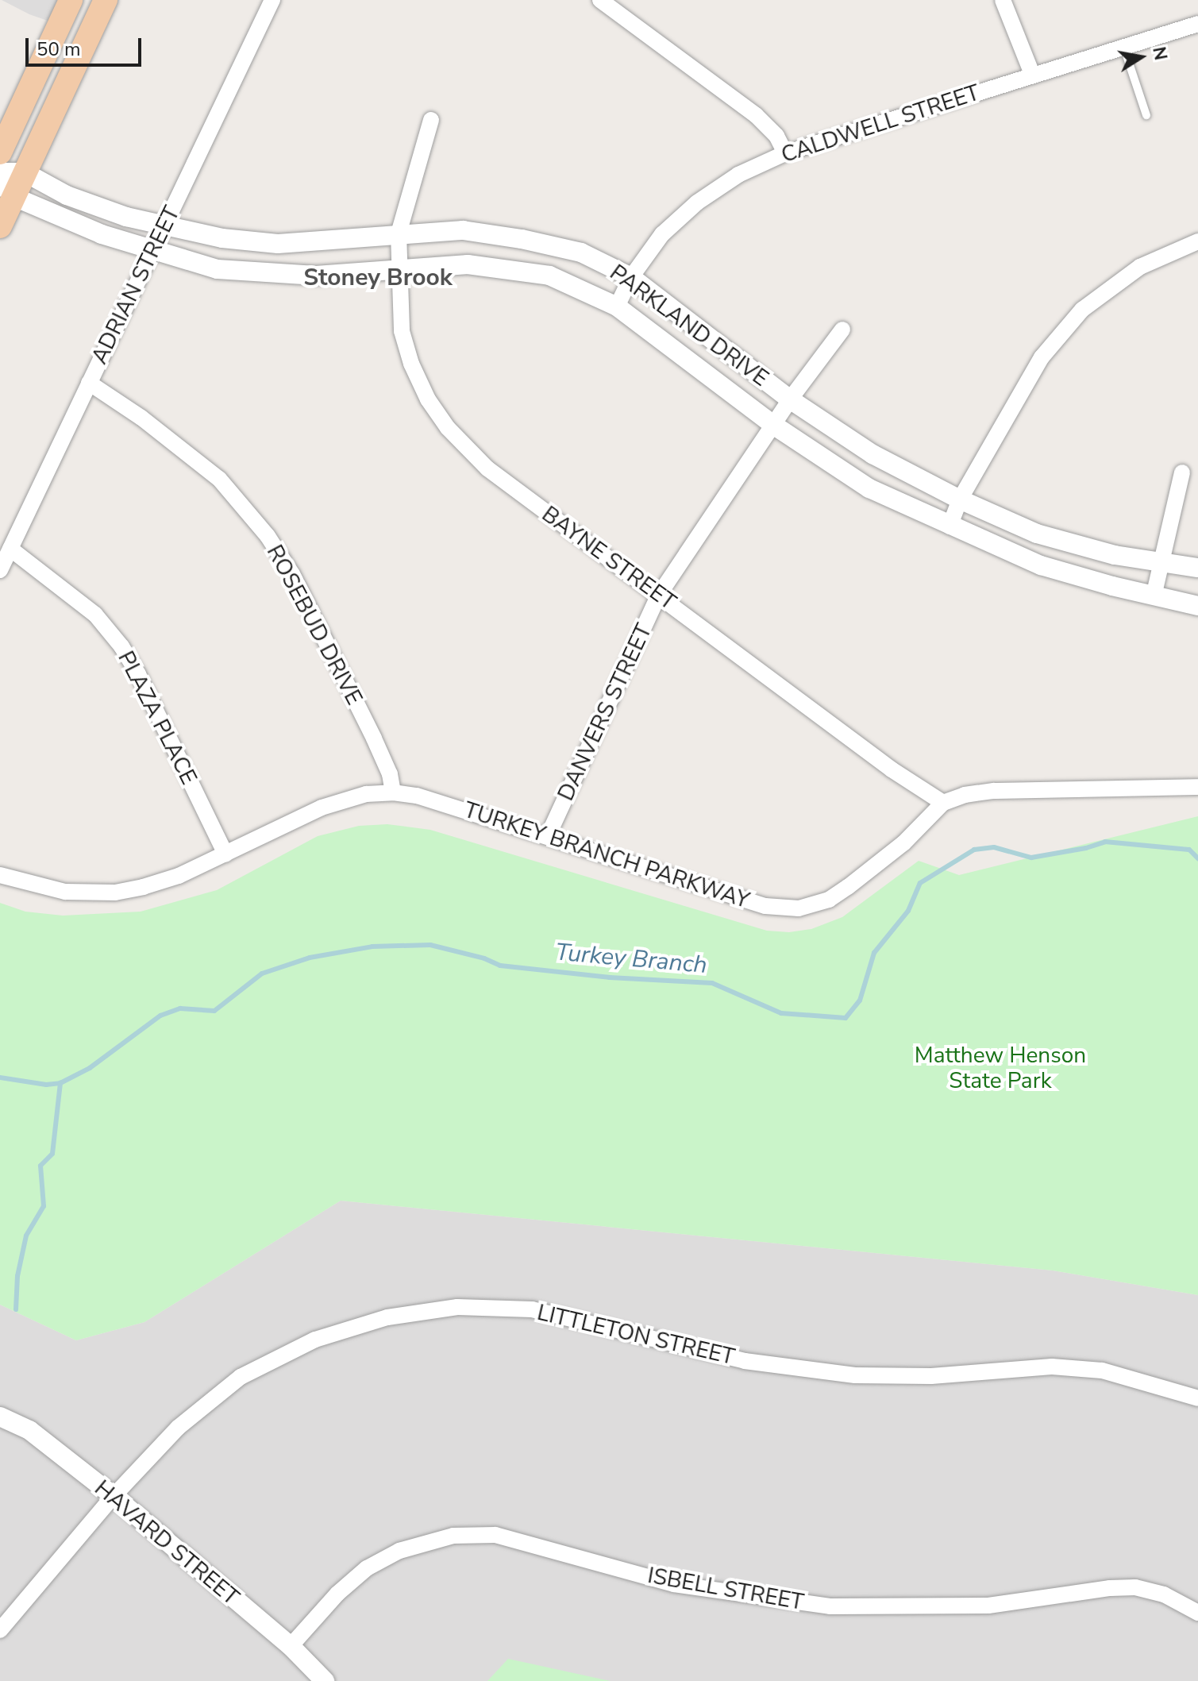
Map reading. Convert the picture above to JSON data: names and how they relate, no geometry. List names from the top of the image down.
{
  "streets": {
    "street": [
      "CALDWELL STREET",
      "ADRIAN STREET",
      "PARKLAND DRIVE",
      "BAYNE STREET",
      "ROSEBUD DRIVE",
      "DANVERS STREET",
      "PLAZA PLACE",
      "TURKEY BRANCH PARKWAY",
      "LITTLETON STREET",
      "HAVARD STREET",
      "ISBELL STREET"
    ]
  },
  "crossings": [
    ["CALDWELL STREET", "PARKLAND DRIVE"],
    ["ADRIAN STREET", "PARKLAND DRIVE"],
    ["ADRIAN STREET", "ROSEBUD DRIVE"],
    ["ADRIAN STREET", "PLAZA PLACE"],
    ["PARKLAND DRIVE", "BAYNE STREET"],
    ["PARKLAND DRIVE", "DANVERS STREET"],
    ["BAYNE STREET", "DANVERS STREET"],
    ["BAYNE STREET", "TURKEY BRANCH PARKWAY"],
    ["ROSEBUD DRIVE", "TURKEY BRANCH PARKWAY"],
    ["DANVERS STREET", "TURKEY BRANCH PARKWAY"],
    ["PLAZA PLACE", "TURKEY BRANCH PARKWAY"],
    ["LITTLETON STREET", "HAVARD STREET"],
    ["HAVARD STREET", "ISBELL STREET"]
  ],
  "districts": ["Stoney Brook"],
  "water": ["Turkey Branch"],
  "parks": ["Matthew Henson State Park"],
  "scale_bar": "50 m",
  "north": "right"
}
